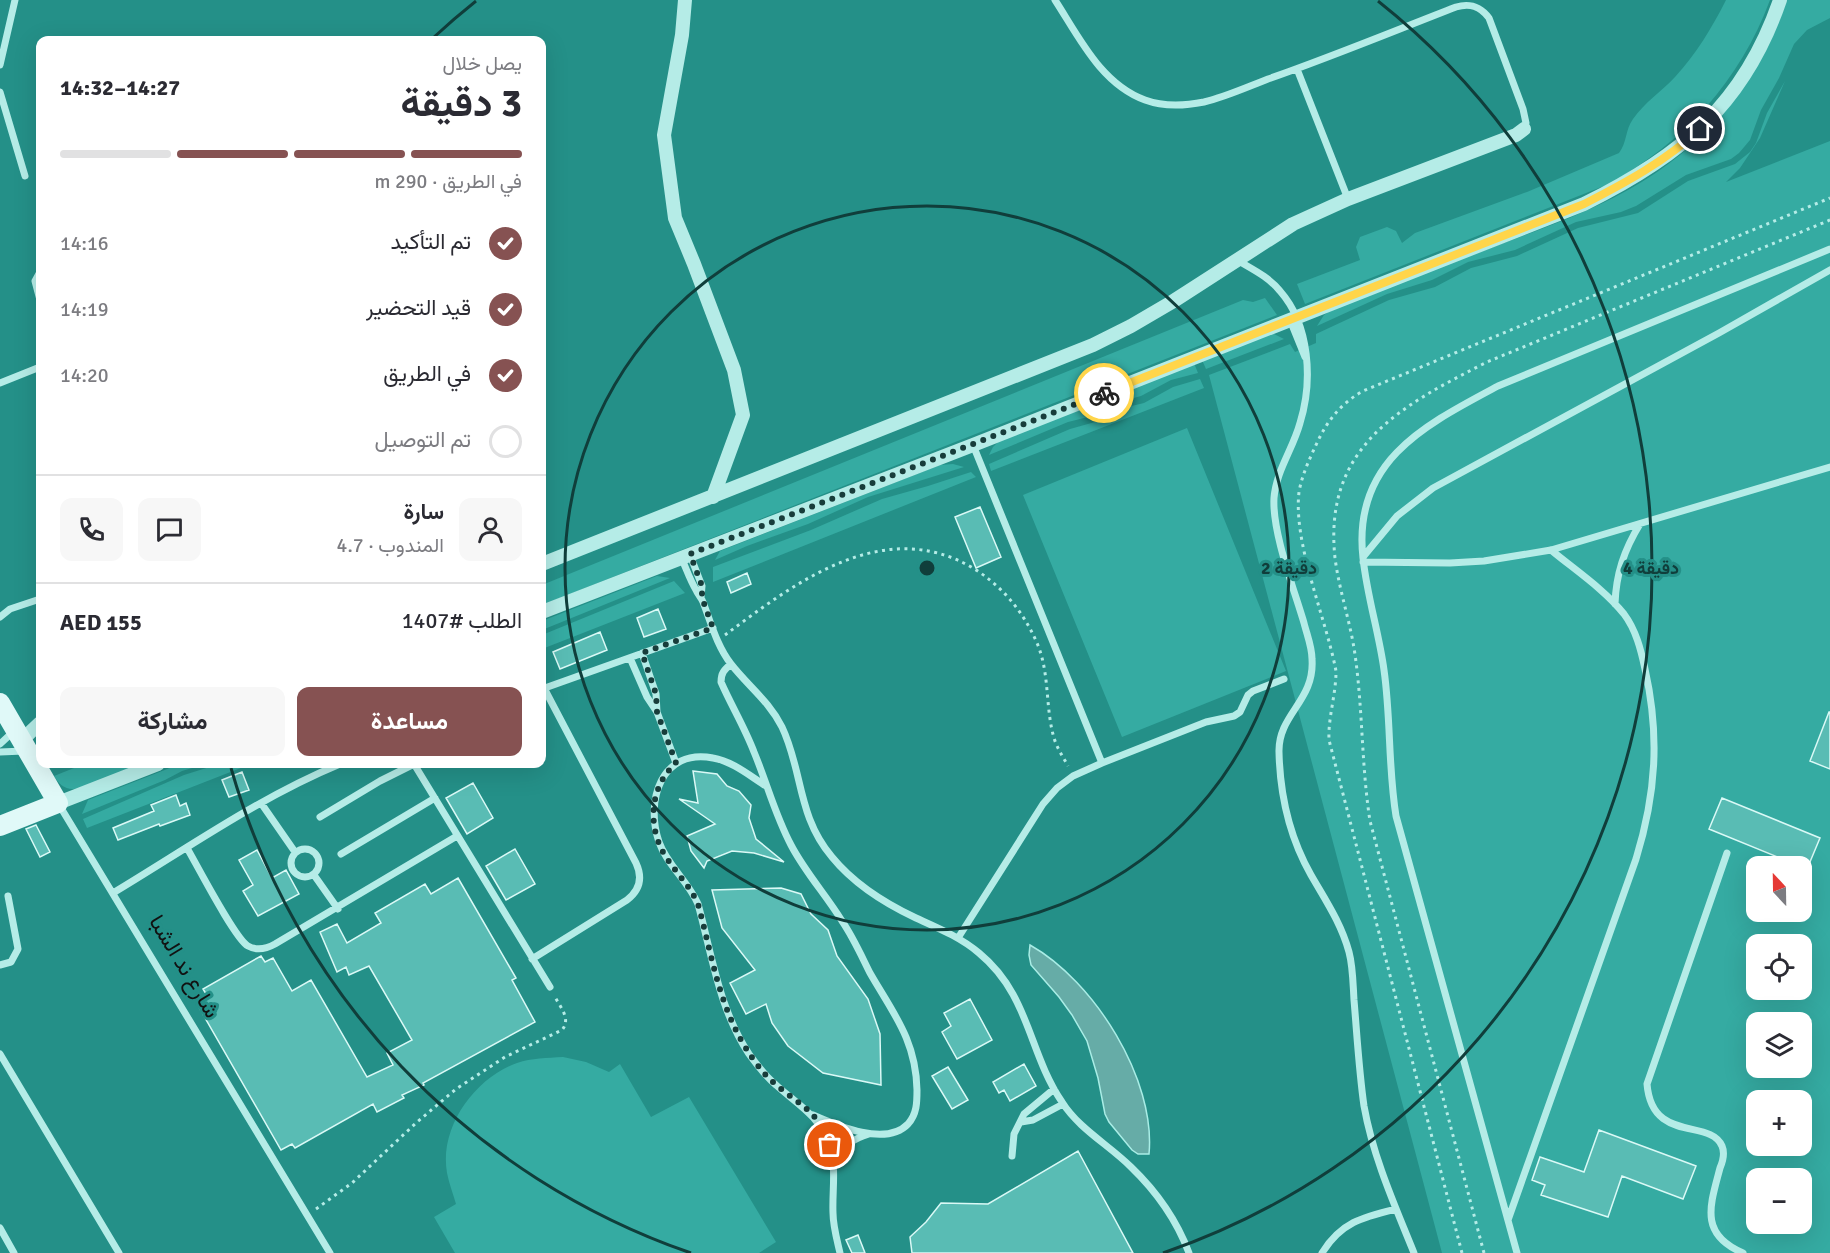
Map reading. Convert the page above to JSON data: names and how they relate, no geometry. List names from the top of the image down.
{
  "streets": {
    "street": ["شارع ند الشبا"]
  },
  "north": "top",
  "page": {
    "heading": ["3 دقيقة", "يصل خلال", "14:27–14:32"],
    "panel": [
      "سارة",
      "المندوب · 4.7",
      "الطلب #1407",
      "AED 155"
    ],
    "bar": "في الطريق · 290 m",
    "list": [
      ["تم التأكيد", "14:16"],
      ["قيد التحضير", "14:19"],
      ["في الطريق", "14:20"],
      "تم التوصيل"
    ],
    "buttons": ["مساعدة", "مشاركة"],
    "map_buttons": ["+", "−"]
  },
  "rings": ["2 دقيقة", "4 دقيقة"]
}
